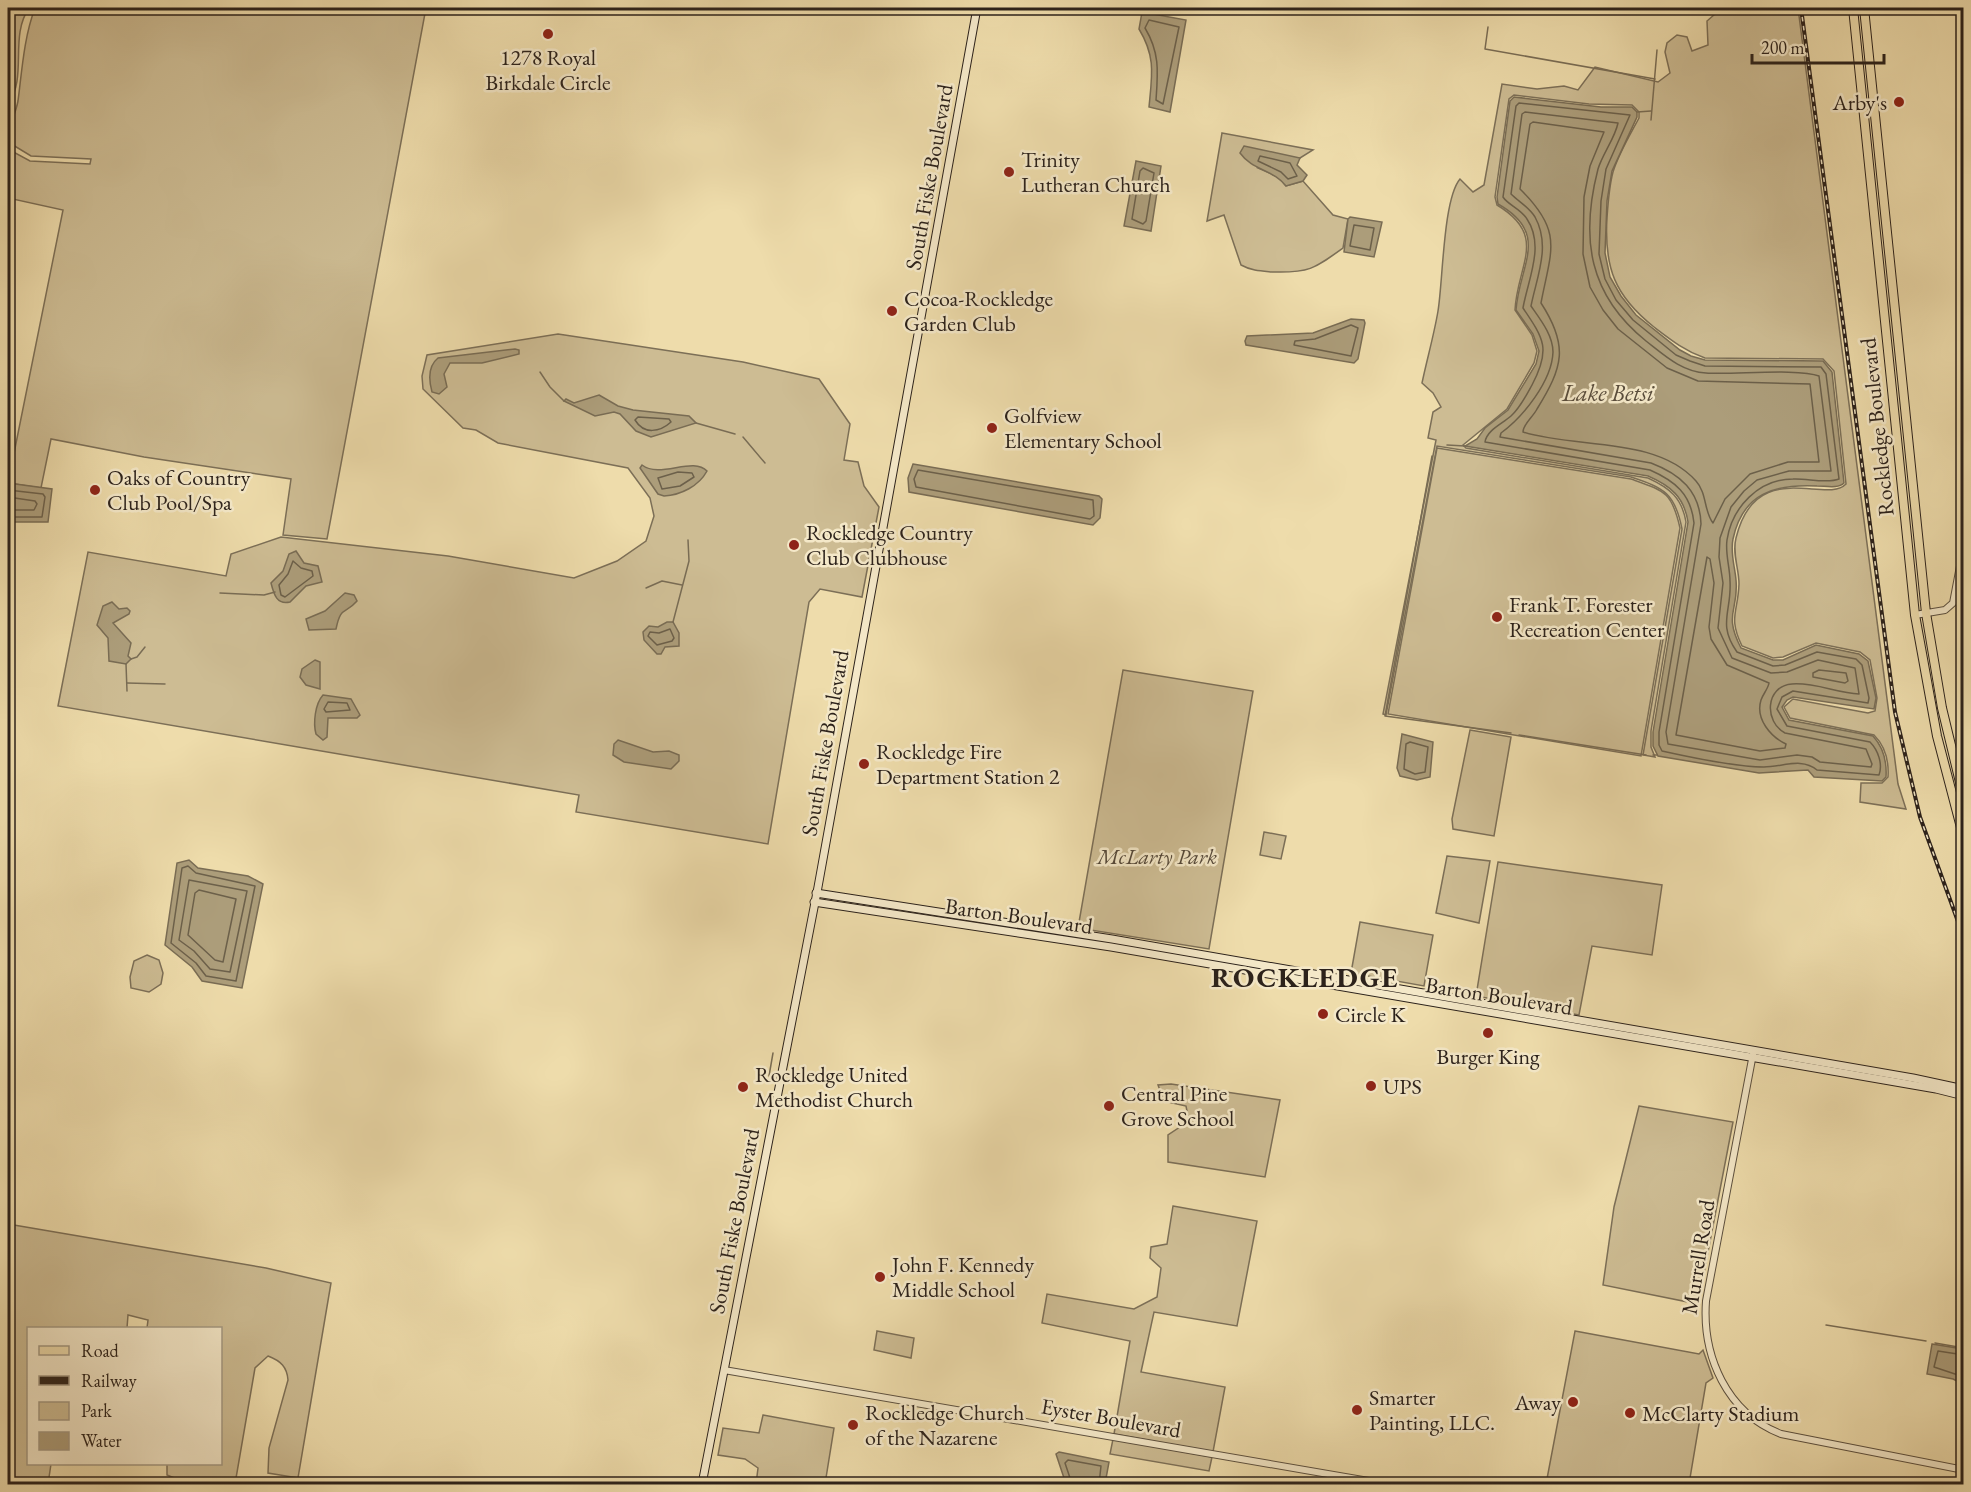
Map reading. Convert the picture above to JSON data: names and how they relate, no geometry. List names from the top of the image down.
{
  "streets": {
    "main road": ["South Fiske Boulevard", "Rockledge Boulevard", "Barton Boulevard"],
    "street": ["Murrell Road", "Eyster Boulevard"]
  },
  "crossings": [
    ["South Fiske Boulevard", "Barton Boulevard"],
    ["South Fiske Boulevard", "Eyster Boulevard"],
    ["Barton Boulevard", "Murrell Road"]
  ],
  "districts": ["ROCKLEDGE"],
  "water": ["Lake Betsi"],
  "parks": ["McLarty Park"],
  "places": [
    "1278 Royal Birkdale Circle",
    "Arby's",
    "Trinity Lutheran Church",
    "Cocoa-Rockledge Garden Club",
    "Golfview Elementary School",
    "Oaks of Country Club Pool/Spa",
    "Rockledge Country Club Clubhouse",
    "Frank T. Forester Recreation Center",
    "Rockledge Fire Department Station 2",
    "Circle K",
    "Burger King",
    "UPS",
    "Rockledge United Methodist Church",
    "Central Pine Grove School",
    "John F. Kennedy Middle School",
    "Away",
    "Smarter Painting, LLC.",
    "McClarty Stadium",
    "Rockledge Church of the Nazarene"
  ],
  "legend": [
    "Road",
    "Railway",
    "Park",
    "Water"
  ],
  "scale_bar": "200 m"
}
